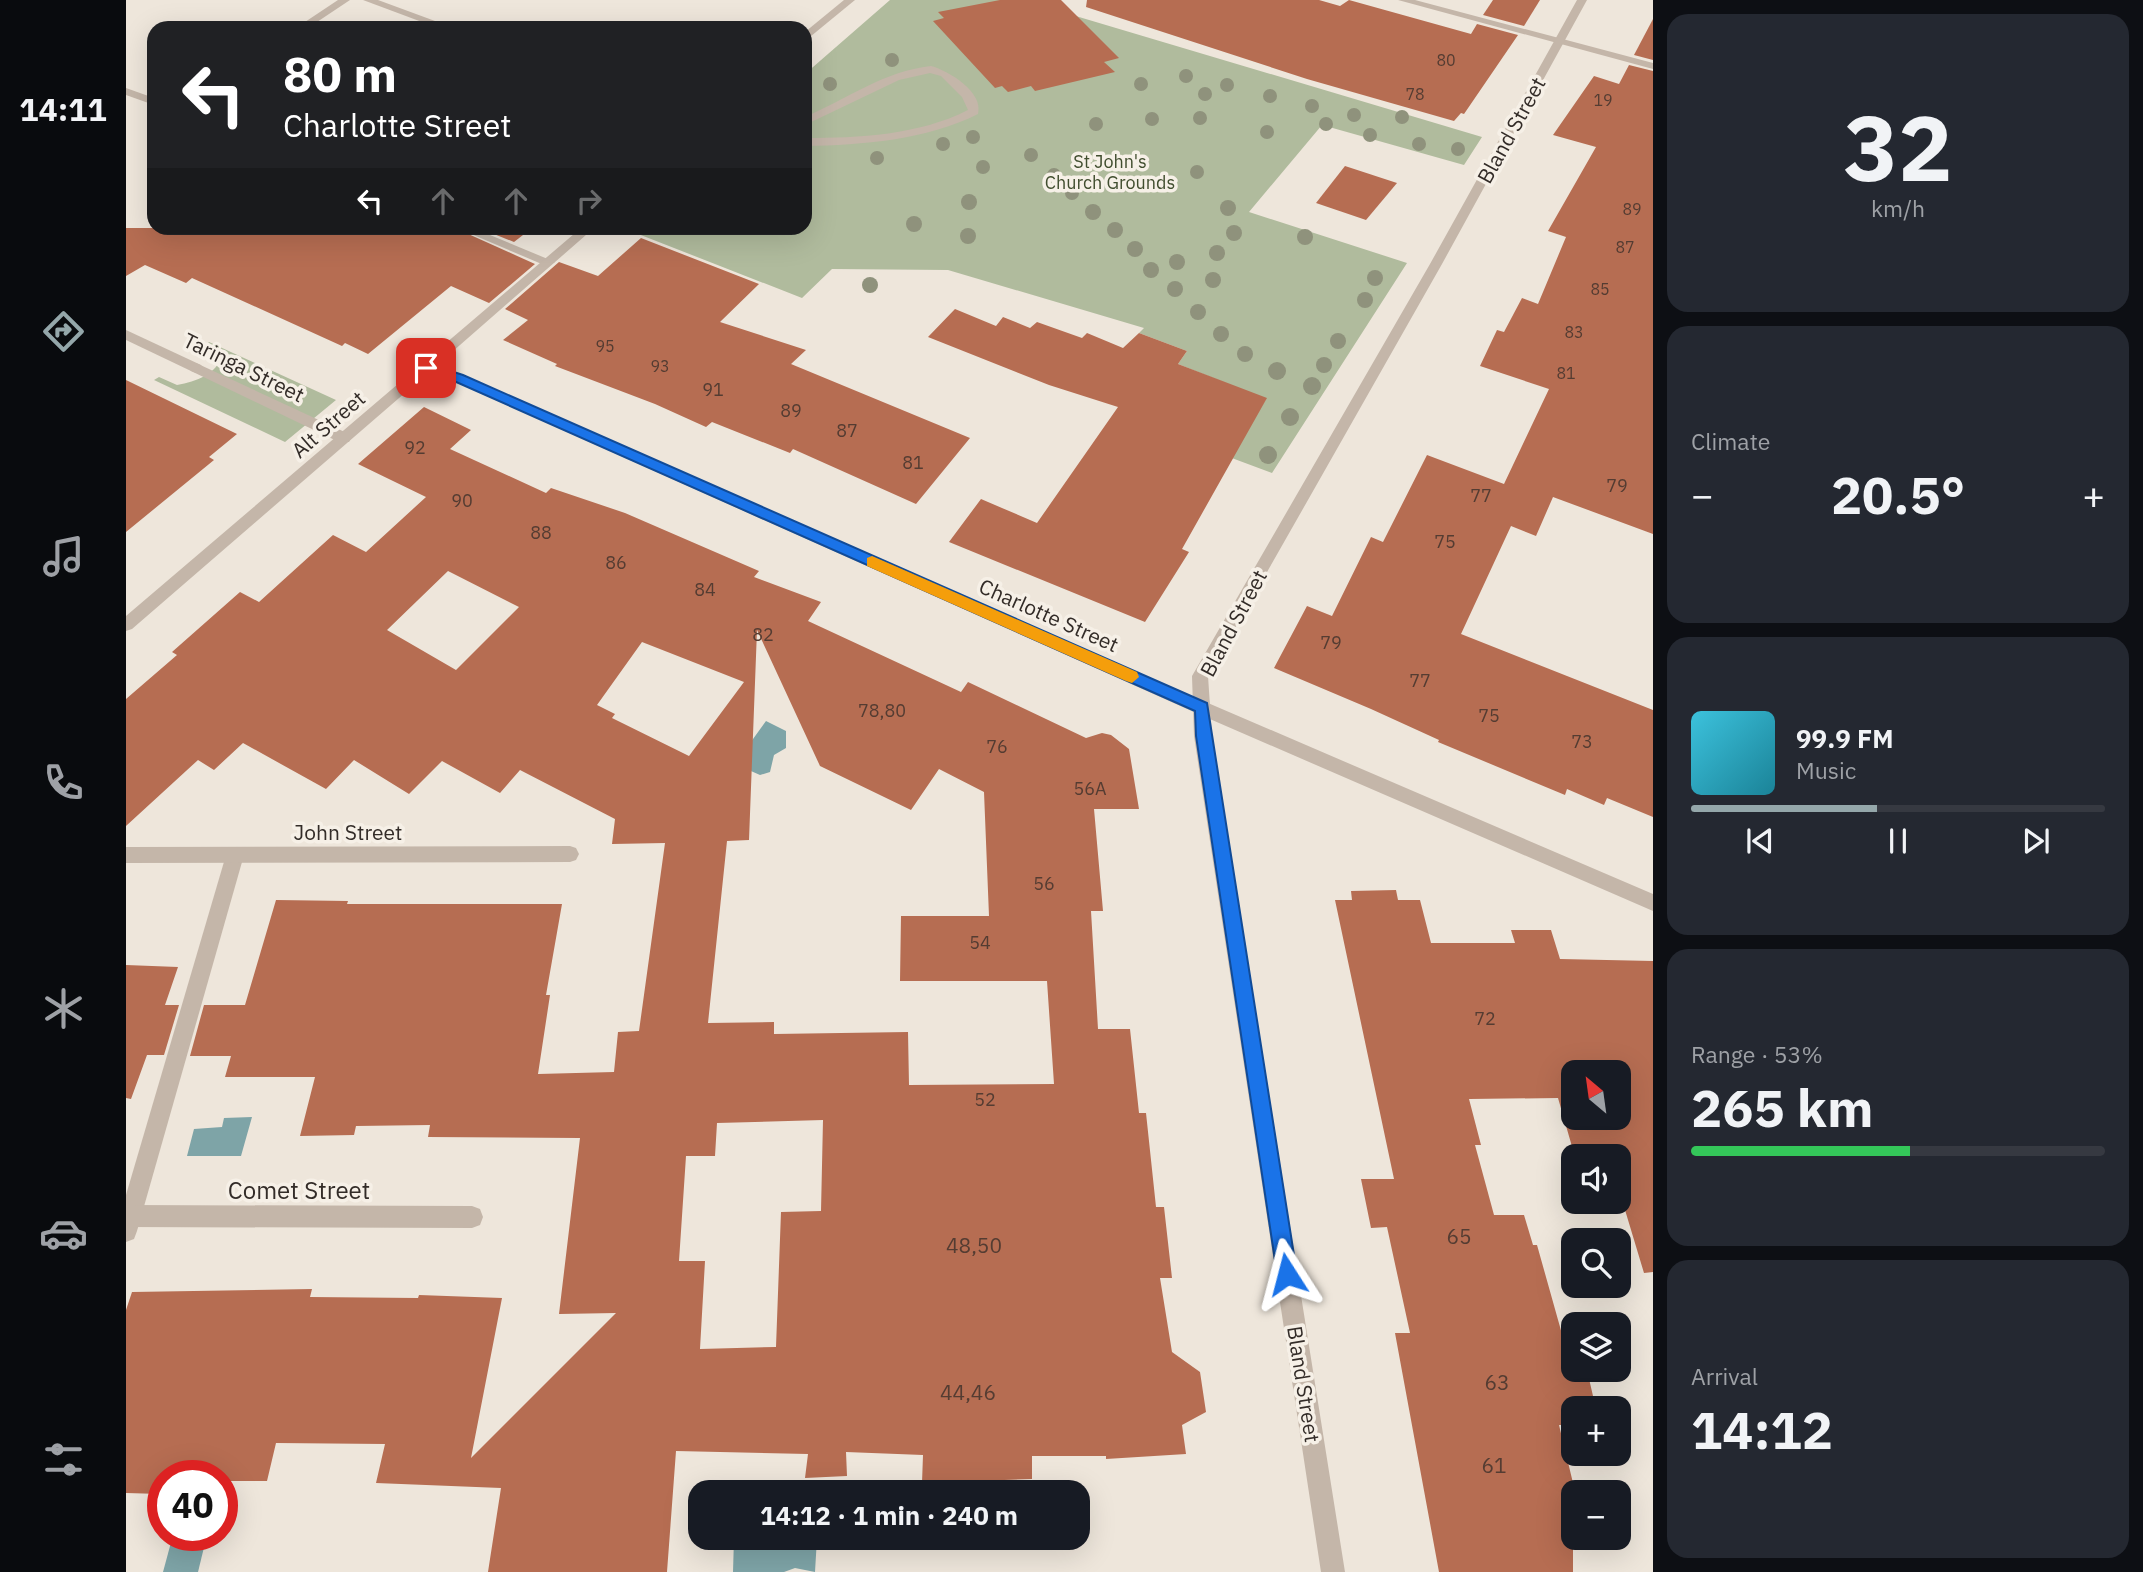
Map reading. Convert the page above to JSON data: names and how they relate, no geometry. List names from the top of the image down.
{
  "streets": {
    "street": [
      "Bland Street",
      "Taringa Street",
      "Alt Street",
      "Charlotte Street",
      "John Street",
      "Comet Street"
    ]
  },
  "crossings": [
    ["Bland Street", "Charlotte Street"],
    ["Taringa Street", "Alt Street"],
    ["Alt Street", "Charlotte Street"]
  ],
  "parks": ["St John's Church Grounds"],
  "house_numbers": [
    "80",
    "78",
    "19",
    "89",
    "87",
    "85",
    "83",
    "95",
    "93",
    "81",
    "91",
    "89",
    "87",
    "92",
    "81",
    "79",
    "77",
    "90",
    "88",
    "75",
    "86",
    "84",
    "82",
    "79",
    "77",
    "78,80",
    "75",
    "73",
    "76",
    "56A",
    "56",
    "54",
    "72",
    "52",
    "65",
    "48,50",
    "63",
    "44,46",
    "61"
  ],
  "north": "top left",
  "page": {
    "tabs": "14:11",
    "tile": [
      ["32", "km/h"],
      "Climate",
      ["Range · 53%", "265 km"],
      ["Arrival", "14:12"]
    ],
    "turn": ["80 m", "Charlotte Street"],
    "heat": ["−", "20.5°", "+"],
    "song": ["99.9 FM", "Music"],
    "map_buttons": ["+", "−"],
    "limit": "40",
    "trip": "14:12 · 1 min · 240 m"
  }
}
